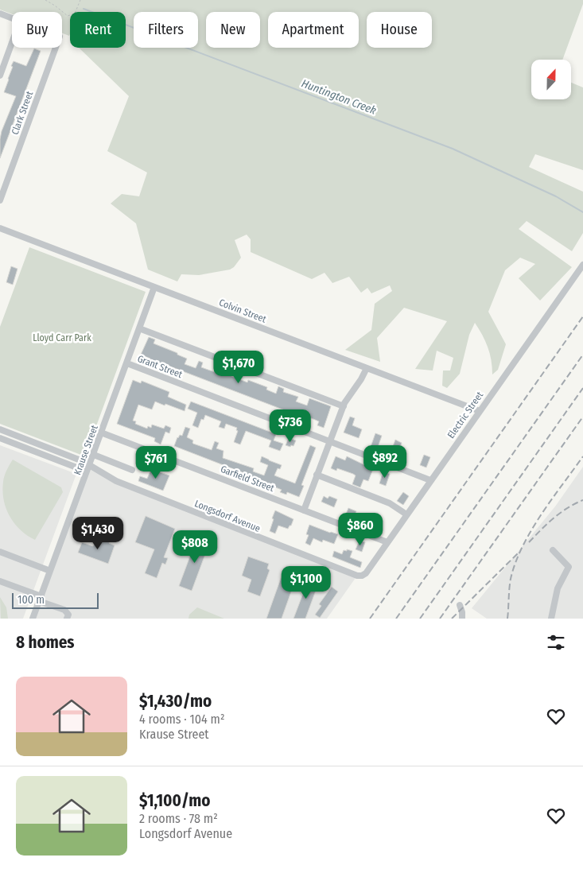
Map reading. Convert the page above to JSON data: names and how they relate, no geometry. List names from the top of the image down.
{
  "streets": {
    "street": [
      "Clark Street",
      "Colvin Street",
      "Grant Street",
      "Electric Street",
      "Krause Street",
      "Garfield Street",
      "Longsdorf Avenue"
    ]
  },
  "crossings": [
    ["Colvin Street", "Electric Street"],
    ["Colvin Street", "Krause Street"],
    ["Grant Street", "Electric Street"],
    ["Grant Street", "Krause Street"],
    ["Electric Street", "Garfield Street"],
    ["Electric Street", "Longsdorf Avenue"],
    ["Krause Street", "Garfield Street"],
    ["Krause Street", "Longsdorf Avenue"]
  ],
  "water": ["Huntington Creek"],
  "parks": ["Lloyd Carr Park"],
  "scale_bar": "100 m",
  "north": "top",
  "page": {
    "chip": [
      "Buy",
      "Rent",
      "Filters",
      "New",
      "Apartment",
      "House"
    ],
    "price": [
      "$1,670",
      "$736",
      "$892",
      "$761",
      "$860",
      "$1,430",
      "$808",
      "$1,100"
    ],
    "scale": "100 m",
    "heading": "8 homes",
    "list": [
      {
        "name": "$1,430/mo",
        "note": "4 rooms · 104 m² · Krause Street"
      },
      {
        "name": "$1,100/mo",
        "note": "2 rooms · 78 m² · Longsdorf Avenue"
      }
    ]
  }
}
